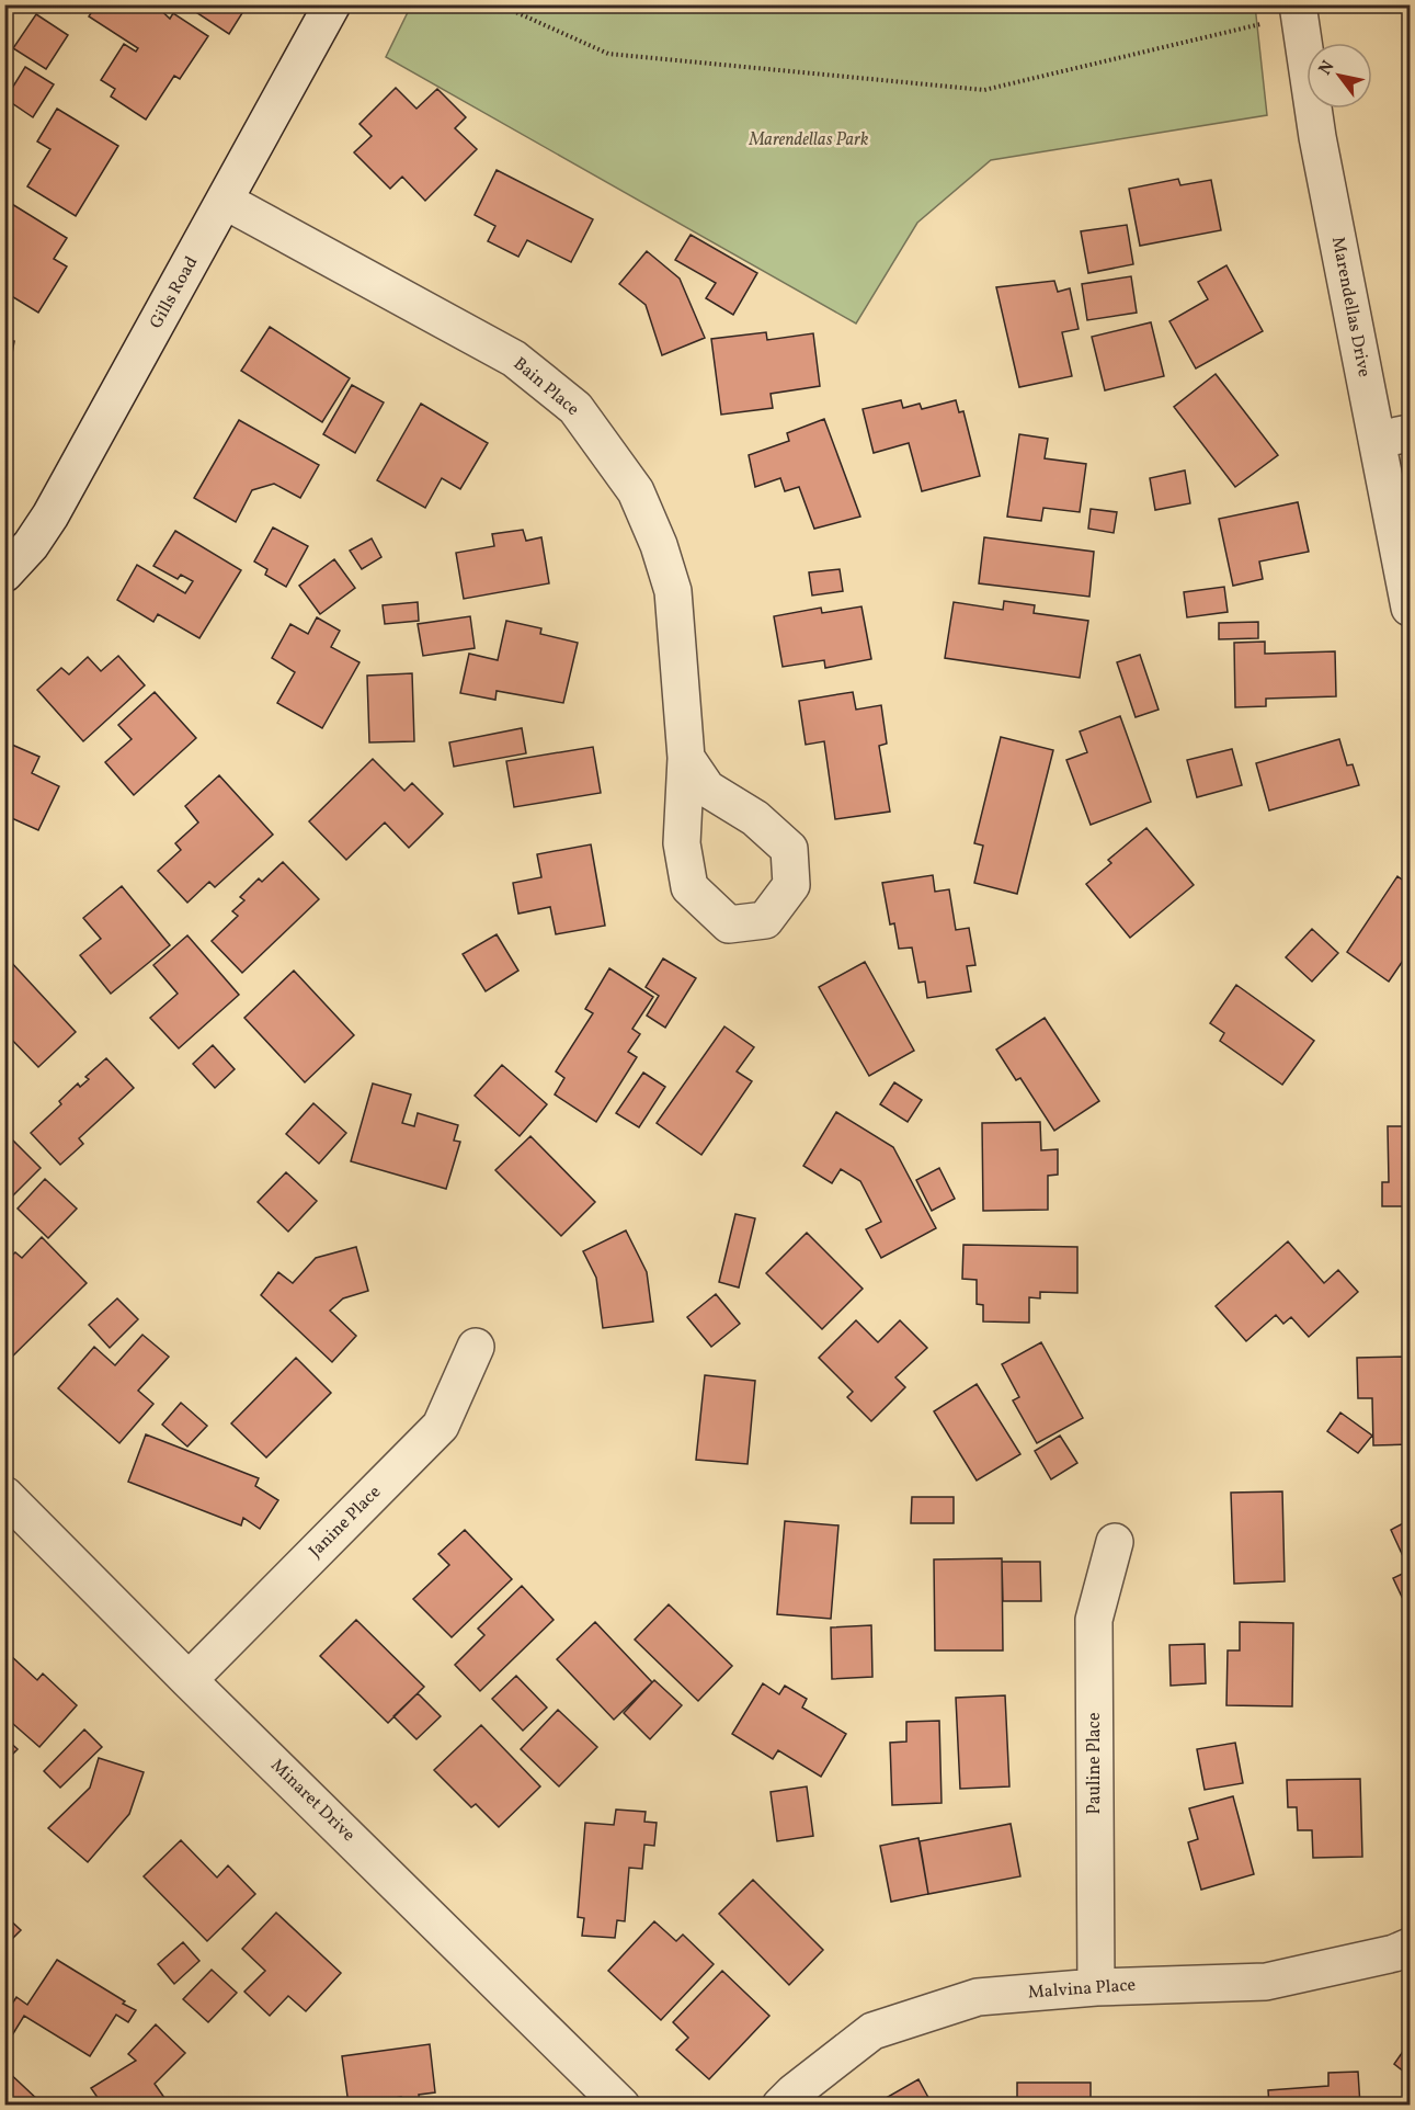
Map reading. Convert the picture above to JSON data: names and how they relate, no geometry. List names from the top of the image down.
{
  "streets": {
    "street": [
      "Gills Road",
      "Marendellas Drive",
      "Bain Place",
      "Janine Place",
      "Pauline Place",
      "Minaret Drive",
      "Malvina Place"
    ]
  },
  "crossings": [
    ["Gills Road", "Bain Place"],
    ["Janine Place", "Minaret Drive"],
    ["Pauline Place", "Malvina Place"]
  ],
  "parks": ["Marendellas Park"],
  "north": "top left"
}
